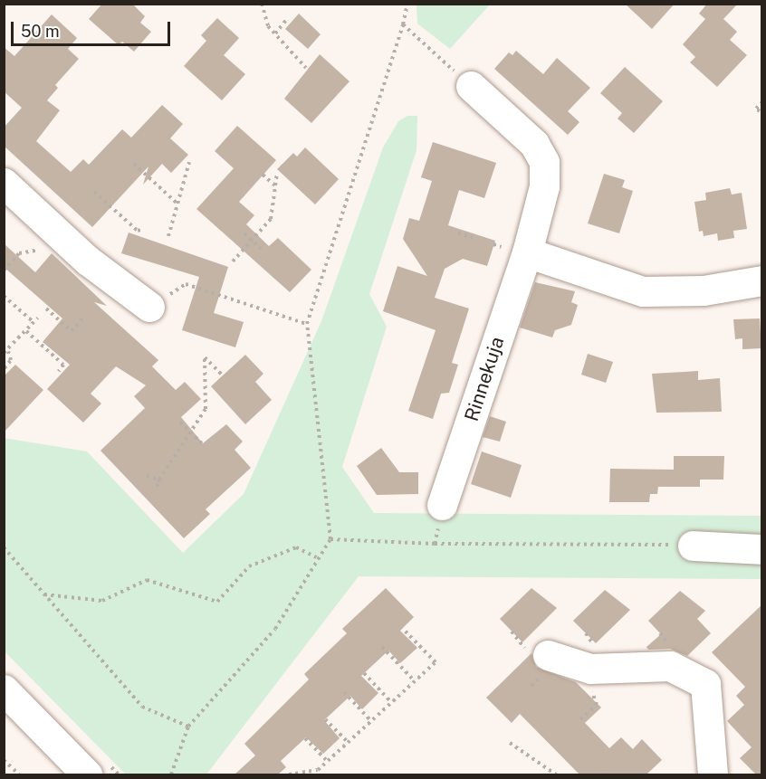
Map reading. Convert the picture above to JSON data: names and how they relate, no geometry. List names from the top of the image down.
{
  "streets": {
    "street": ["Rinnekuja"]
  },
  "scale_bar": "50 m"
}
